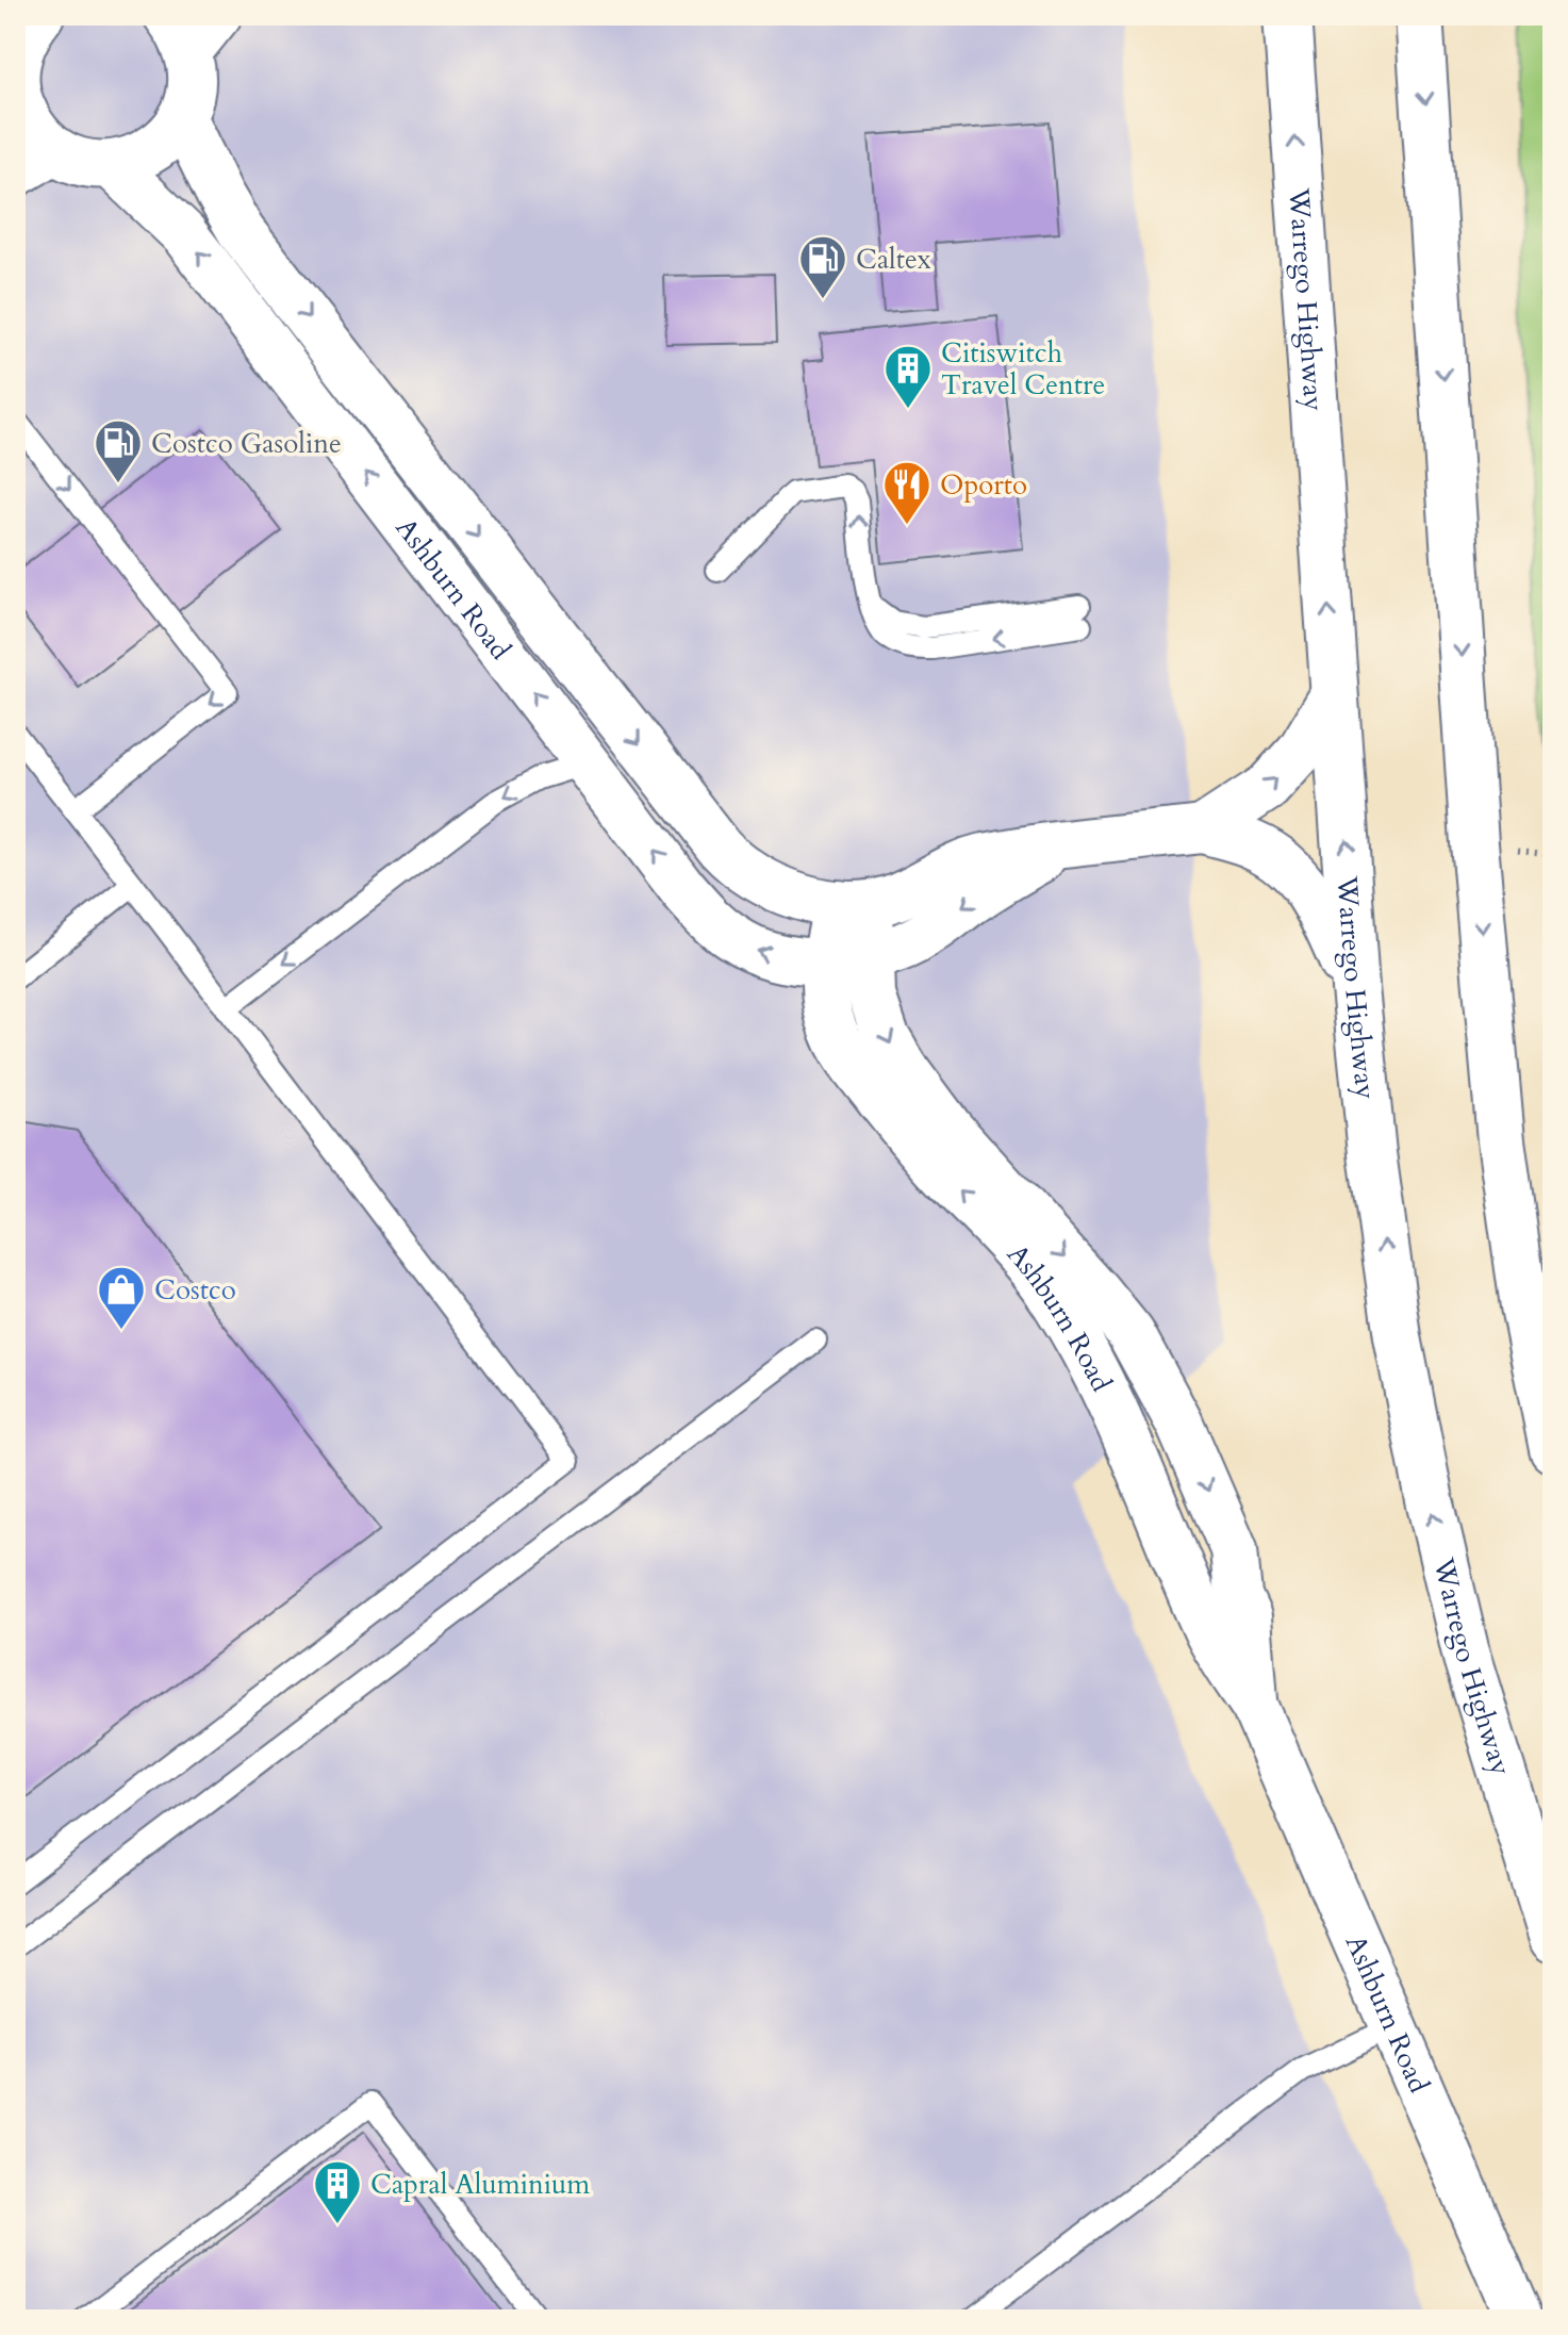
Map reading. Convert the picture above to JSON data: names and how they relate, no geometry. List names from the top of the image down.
{
  "streets": {
    "main road": ["Warrego Highway", "Ashburn Road"]
  },
  "places": {
    "fuel station": ["Caltex", "Costco Gasoline"],
    "building": ["Citiswitch Travel Centre", "Capral Aluminium"],
    "restaurant": ["Oporto"],
    "shop": ["Costco"]
  }
}
